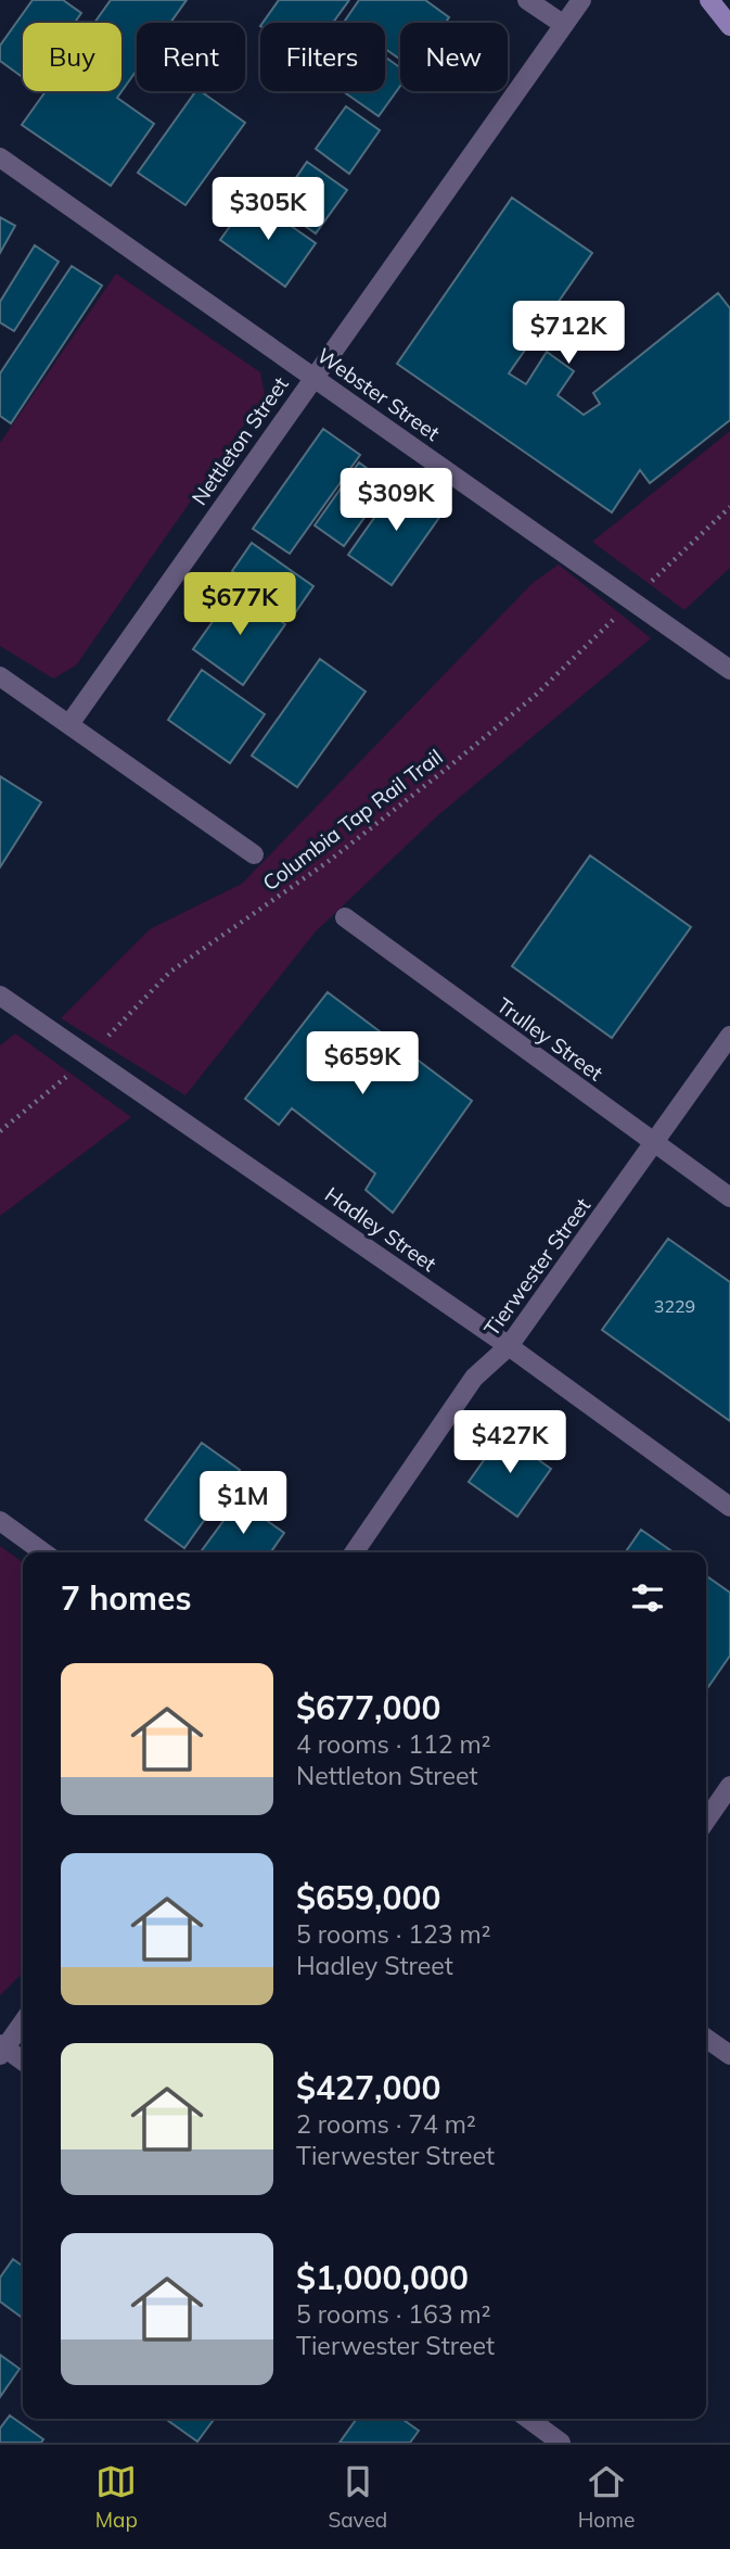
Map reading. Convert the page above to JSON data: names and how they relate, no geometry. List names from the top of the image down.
{
  "streets": {
    "street": [
      "Webster Street",
      "Nettleton Street",
      "Trulley Street",
      "Hadley Street",
      "Tierwester Street"
    ],
    "path": ["Columbia Tap Rail Trail"]
  },
  "crossings": [
    ["Webster Street", "Nettleton Street"],
    ["Trulley Street", "Tierwester Street"],
    ["Hadley Street", "Tierwester Street"]
  ],
  "house_numbers": ["3229"],
  "page": {
    "chip": [
      "Buy",
      "Rent",
      "Filters",
      "New"
    ],
    "price": [
      "$305K",
      "$712K",
      "$309K",
      "$677K",
      "$659K",
      "$427K",
      "$1M"
    ],
    "heading": "7 homes",
    "list": [
      {
        "name": "$677,000",
        "note": "4 rooms · 112 m² · Nettleton Street"
      },
      {
        "name": "$659,000",
        "note": "5 rooms · 123 m² · Hadley Street"
      },
      {
        "name": "$427,000",
        "note": "2 rooms · 74 m² · Tierwester Street"
      },
      {
        "name": "$1,000,000",
        "note": "5 rooms · 163 m² · Tierwester Street"
      }
    ],
    "tabs": ["Map", "Saved", "Home"]
  }
}
